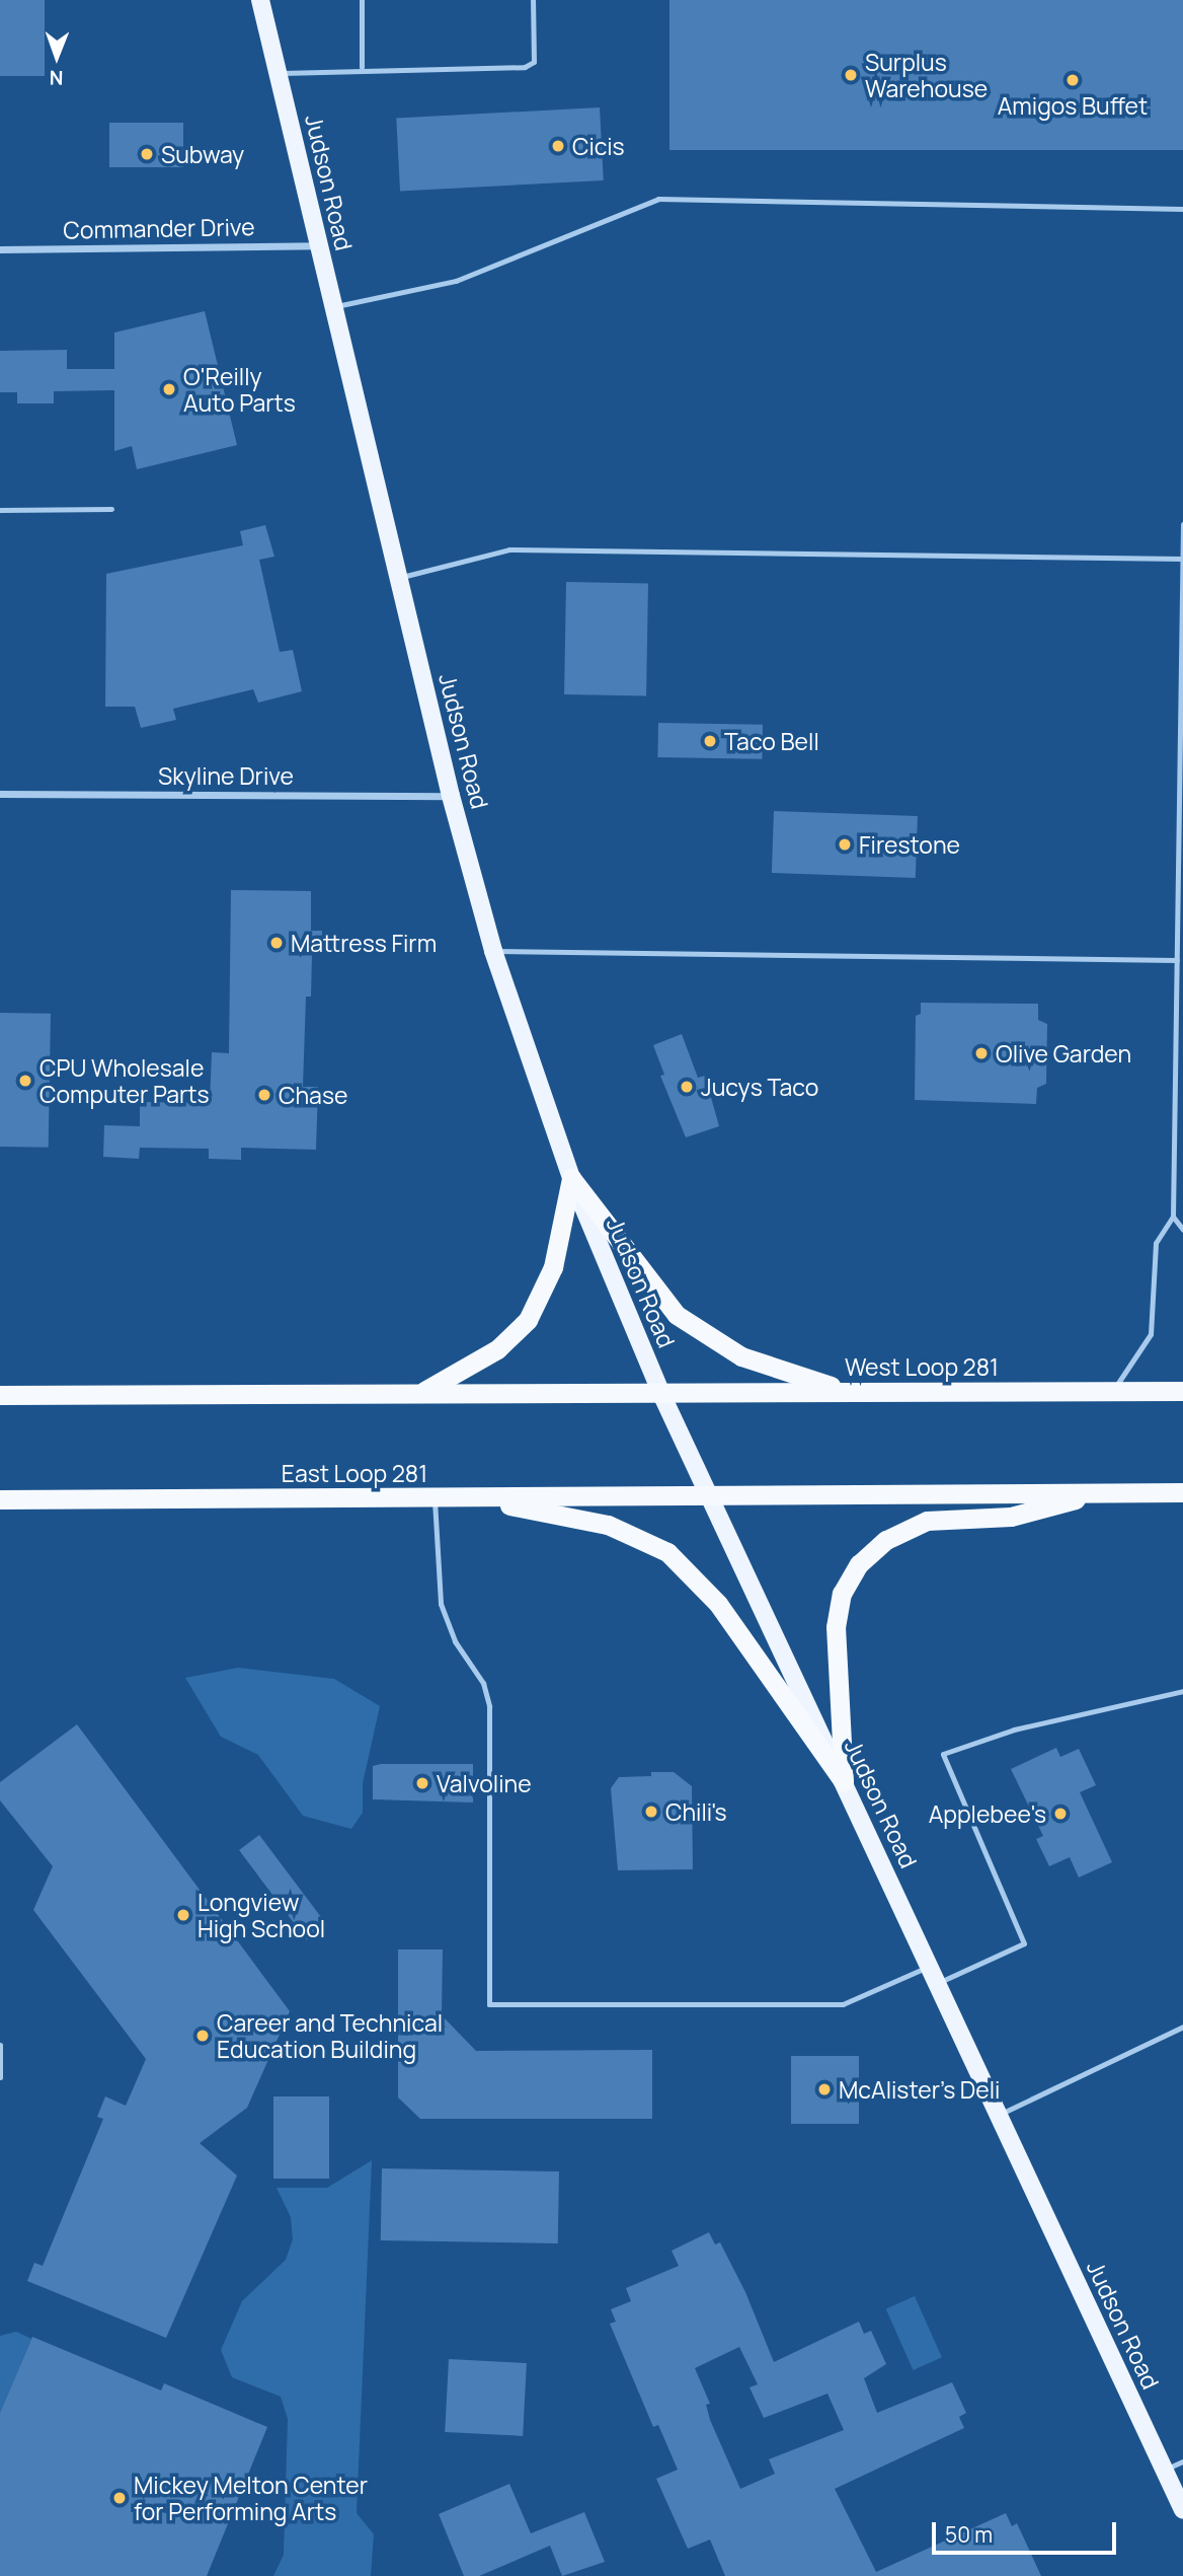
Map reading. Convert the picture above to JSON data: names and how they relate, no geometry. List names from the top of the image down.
{
  "streets": {
    "highway": ["West Loop 281", "East Loop 281"],
    "main road": ["Judson Road"],
    "street": ["Commander Drive", "Skyline Drive"]
  },
  "crossings": [
    ["Judson Road", "Commander Drive"],
    ["Judson Road", "Skyline Drive"],
    ["Judson Road", "West Loop 281"],
    ["Judson Road", "East Loop 281"]
  ],
  "places": [
    "Surplus Warehouse",
    "Amigos Buffet",
    "Cicis",
    "Subway",
    "O'Reilly Auto Parts",
    "Taco Bell",
    "Firestone",
    "Mattress Firm",
    "Olive Garden",
    "CPU Wholesale Computer Parts",
    "Jucys Taco",
    "Chase",
    "Valvoline",
    "Chili's",
    "Applebee's",
    "Longview High School",
    "Career and Technical Education Building",
    "McAlister's Deli",
    "Mickey Melton Center for Performing Arts"
  ],
  "scale_bar": "50 m",
  "north": "bottom"
}
